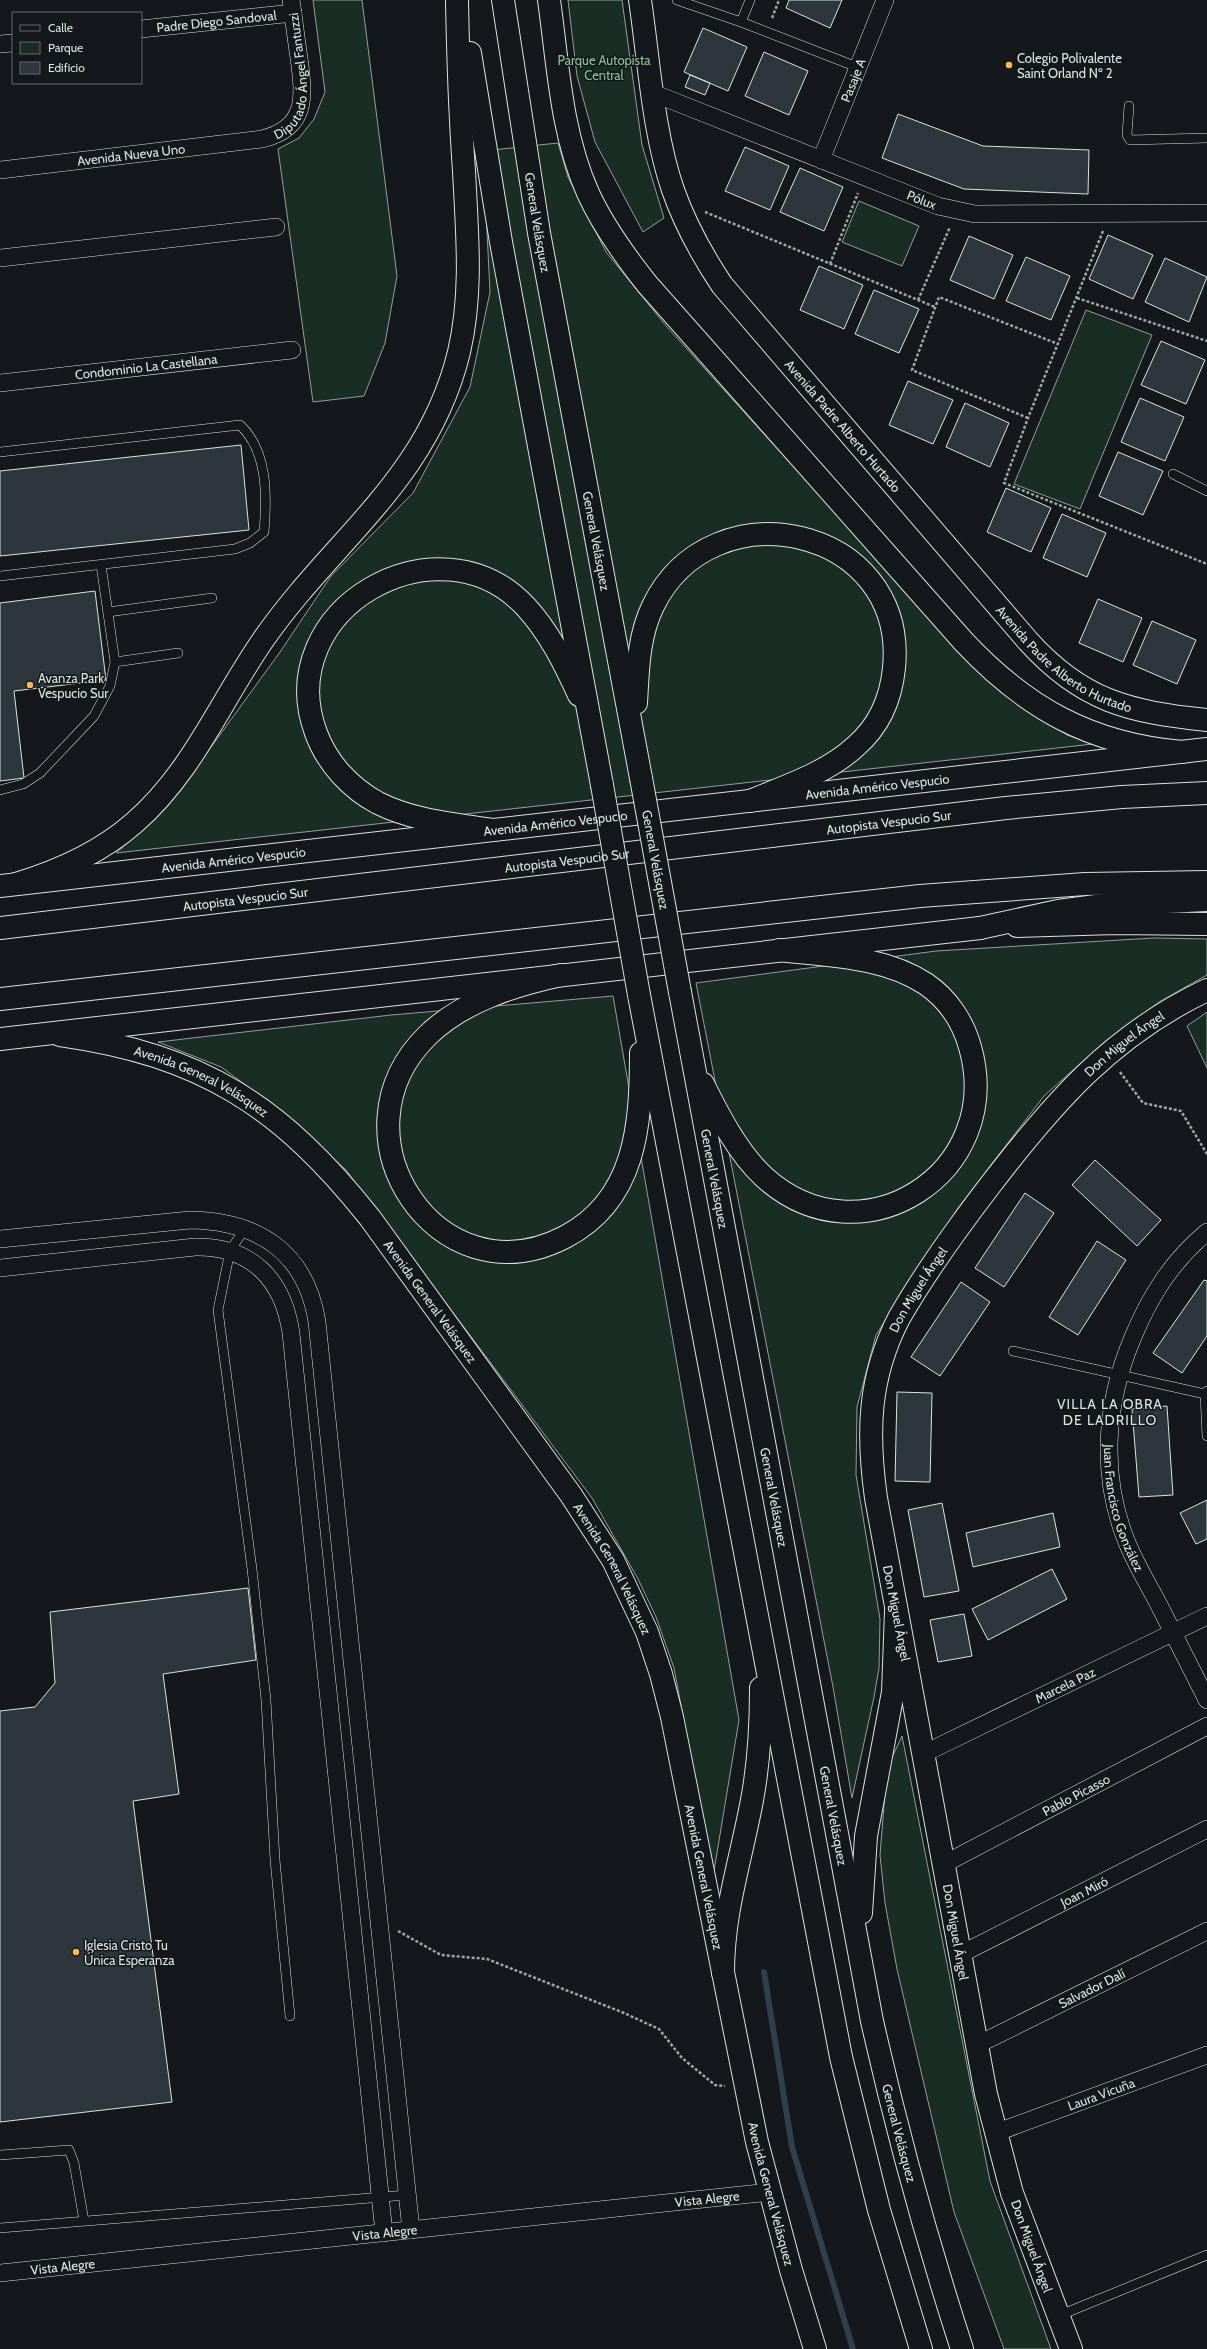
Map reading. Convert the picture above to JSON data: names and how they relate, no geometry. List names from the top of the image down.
{
  "streets": {
    "main road": [
      "General Velásquez",
      "Avenida Padre Alberto Hurtado",
      "Avenida Américo Vespucio",
      "Autopista Vespucio Sur",
      "Don Miguel Ángel",
      "Avenida General Velásquez"
    ],
    "street": [
      "Padre Diego Sandoval",
      "Diputado Ángel Fantuzzi",
      "Pasaje A",
      "Avenida Nueva Uno",
      "Pólux",
      "Condominio La Castellana",
      "Juan Francisco González",
      "Marcela Paz",
      "Pablo Picasso",
      "Joan Miró",
      "Salvador Dalí",
      "Laura Vicuña",
      "Vista Alegre"
    ]
  },
  "crossings": [
    ["Padre Diego Sandoval", "Diputado Ángel Fantuzzi"],
    ["Diputado Ángel Fantuzzi", "Avenida Nueva Uno"],
    ["Pasaje A", "Pólux"],
    ["Pólux", "Avenida Padre Alberto Hurtado"],
    ["Don Miguel Ángel", "Marcela Paz"],
    ["Don Miguel Ángel", "Pablo Picasso"],
    ["Don Miguel Ángel", "Joan Miró"],
    ["Don Miguel Ángel", "Salvador Dalí"],
    ["Don Miguel Ángel", "Laura Vicuña"],
    ["Avenida General Velásquez", "Vista Alegre"],
    ["Juan Francisco González", "Marcela Paz"]
  ],
  "districts": ["VILLA LA OBRA DE LADRILLO"],
  "parks": ["Parque Autopista Central"],
  "places": ["Colegio Polivalente Saint Orland Nº 2", "Avanza Park Vespucio Sur", "Iglesia Cristo Tu Única Esperanza"],
  "legend": ["Calle", "Parque", "Edificio"]
}
